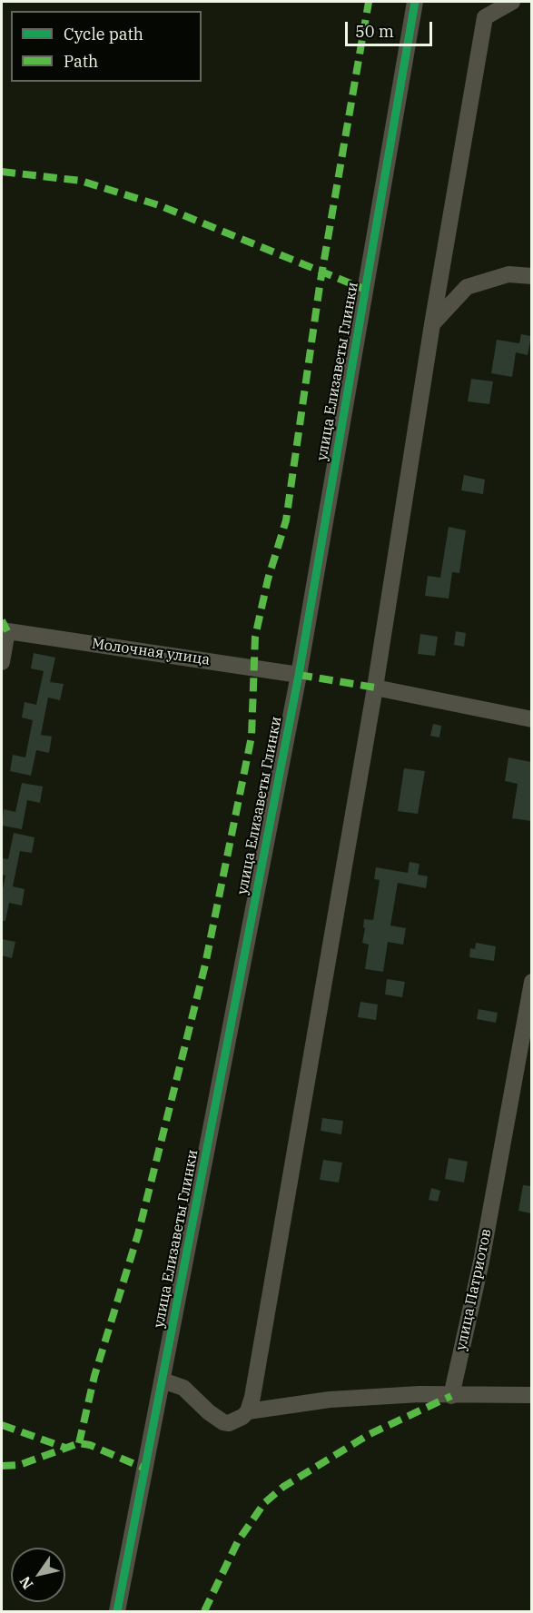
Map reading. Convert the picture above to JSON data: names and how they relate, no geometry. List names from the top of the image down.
{
  "streets": {
    "street": ["улица Елизаветы Глинки", "Молочная улица", "улица Патриотов"]
  },
  "crossings": [
    ["улица Елизаветы Глинки", "Молочная улица"]
  ],
  "legend": ["Cycle path", "Path"],
  "scale_bar": "50 m",
  "north": "bottom left"
}
